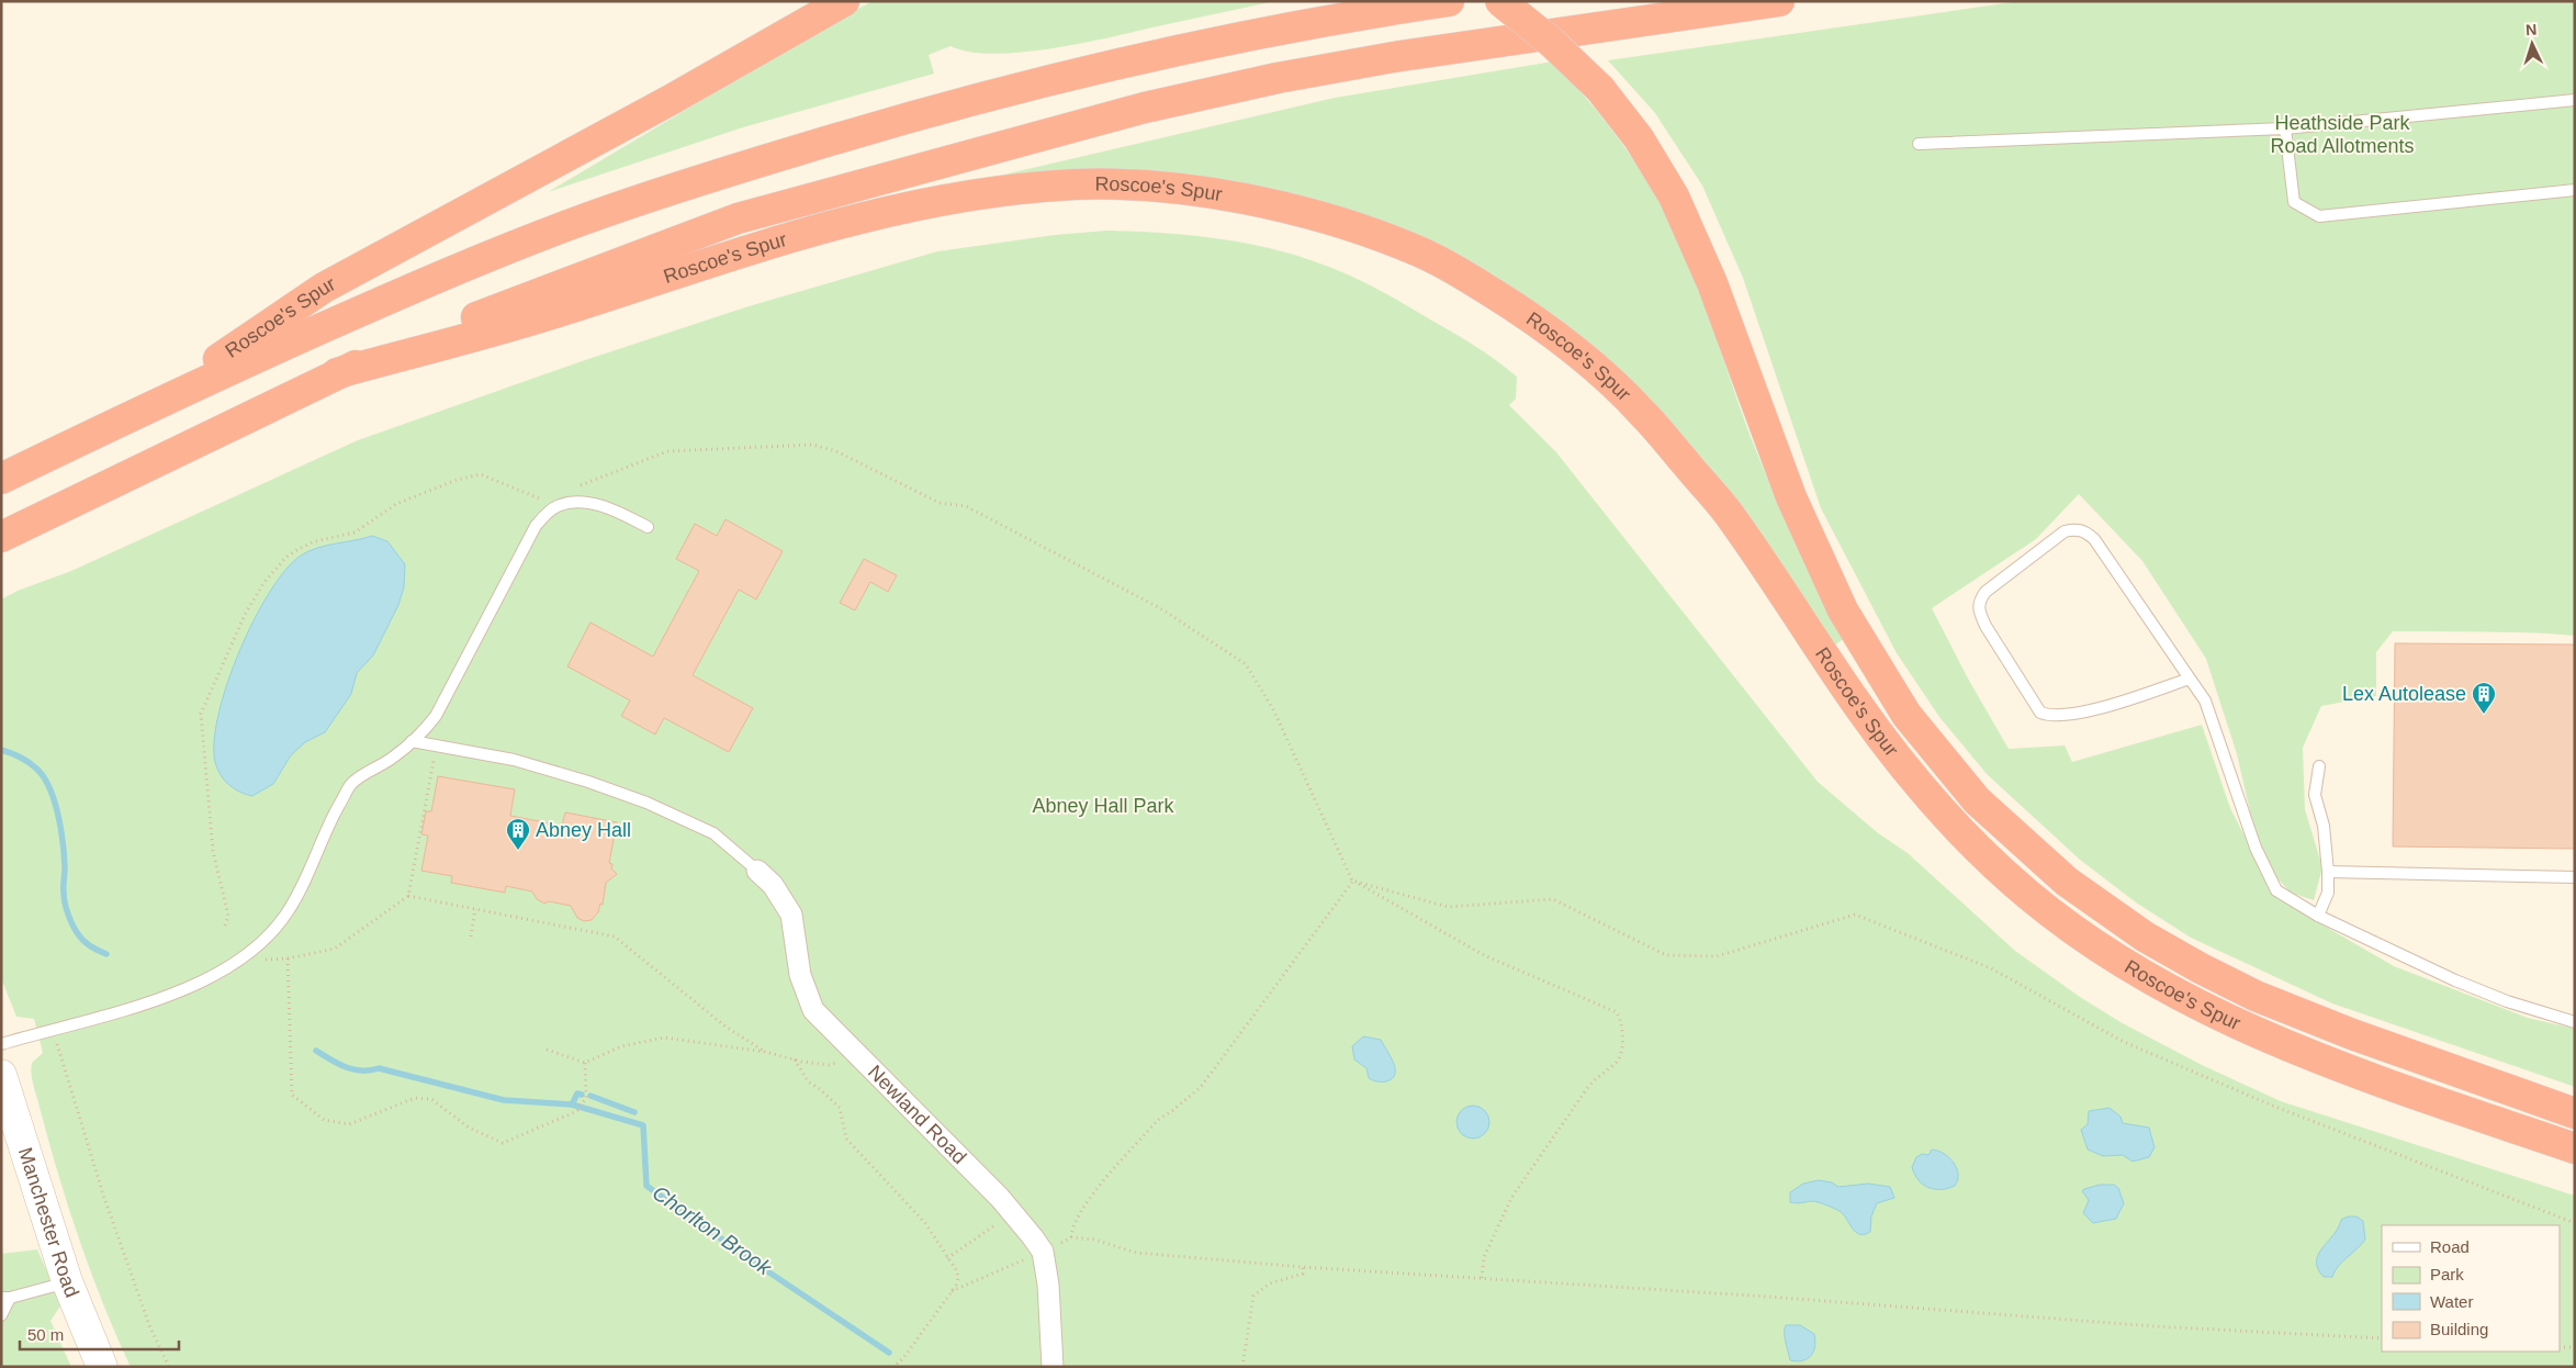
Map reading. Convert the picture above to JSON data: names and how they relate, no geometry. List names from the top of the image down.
{
  "streets": {
    "highway": ["Roscoe's Spur"],
    "main road": ["Manchester Road"],
    "street": ["Newland Road"]
  },
  "water": ["Chorlton Brook"],
  "parks": ["Heathside Park Road Allotments", "Abney Hall Park"],
  "places": {
    "building": ["Lex Autolease", "Abney Hall"]
  },
  "legend": [
    "Road",
    "Park",
    "Water",
    "Building"
  ],
  "scale_bar": "50 m",
  "north": "top"
}
